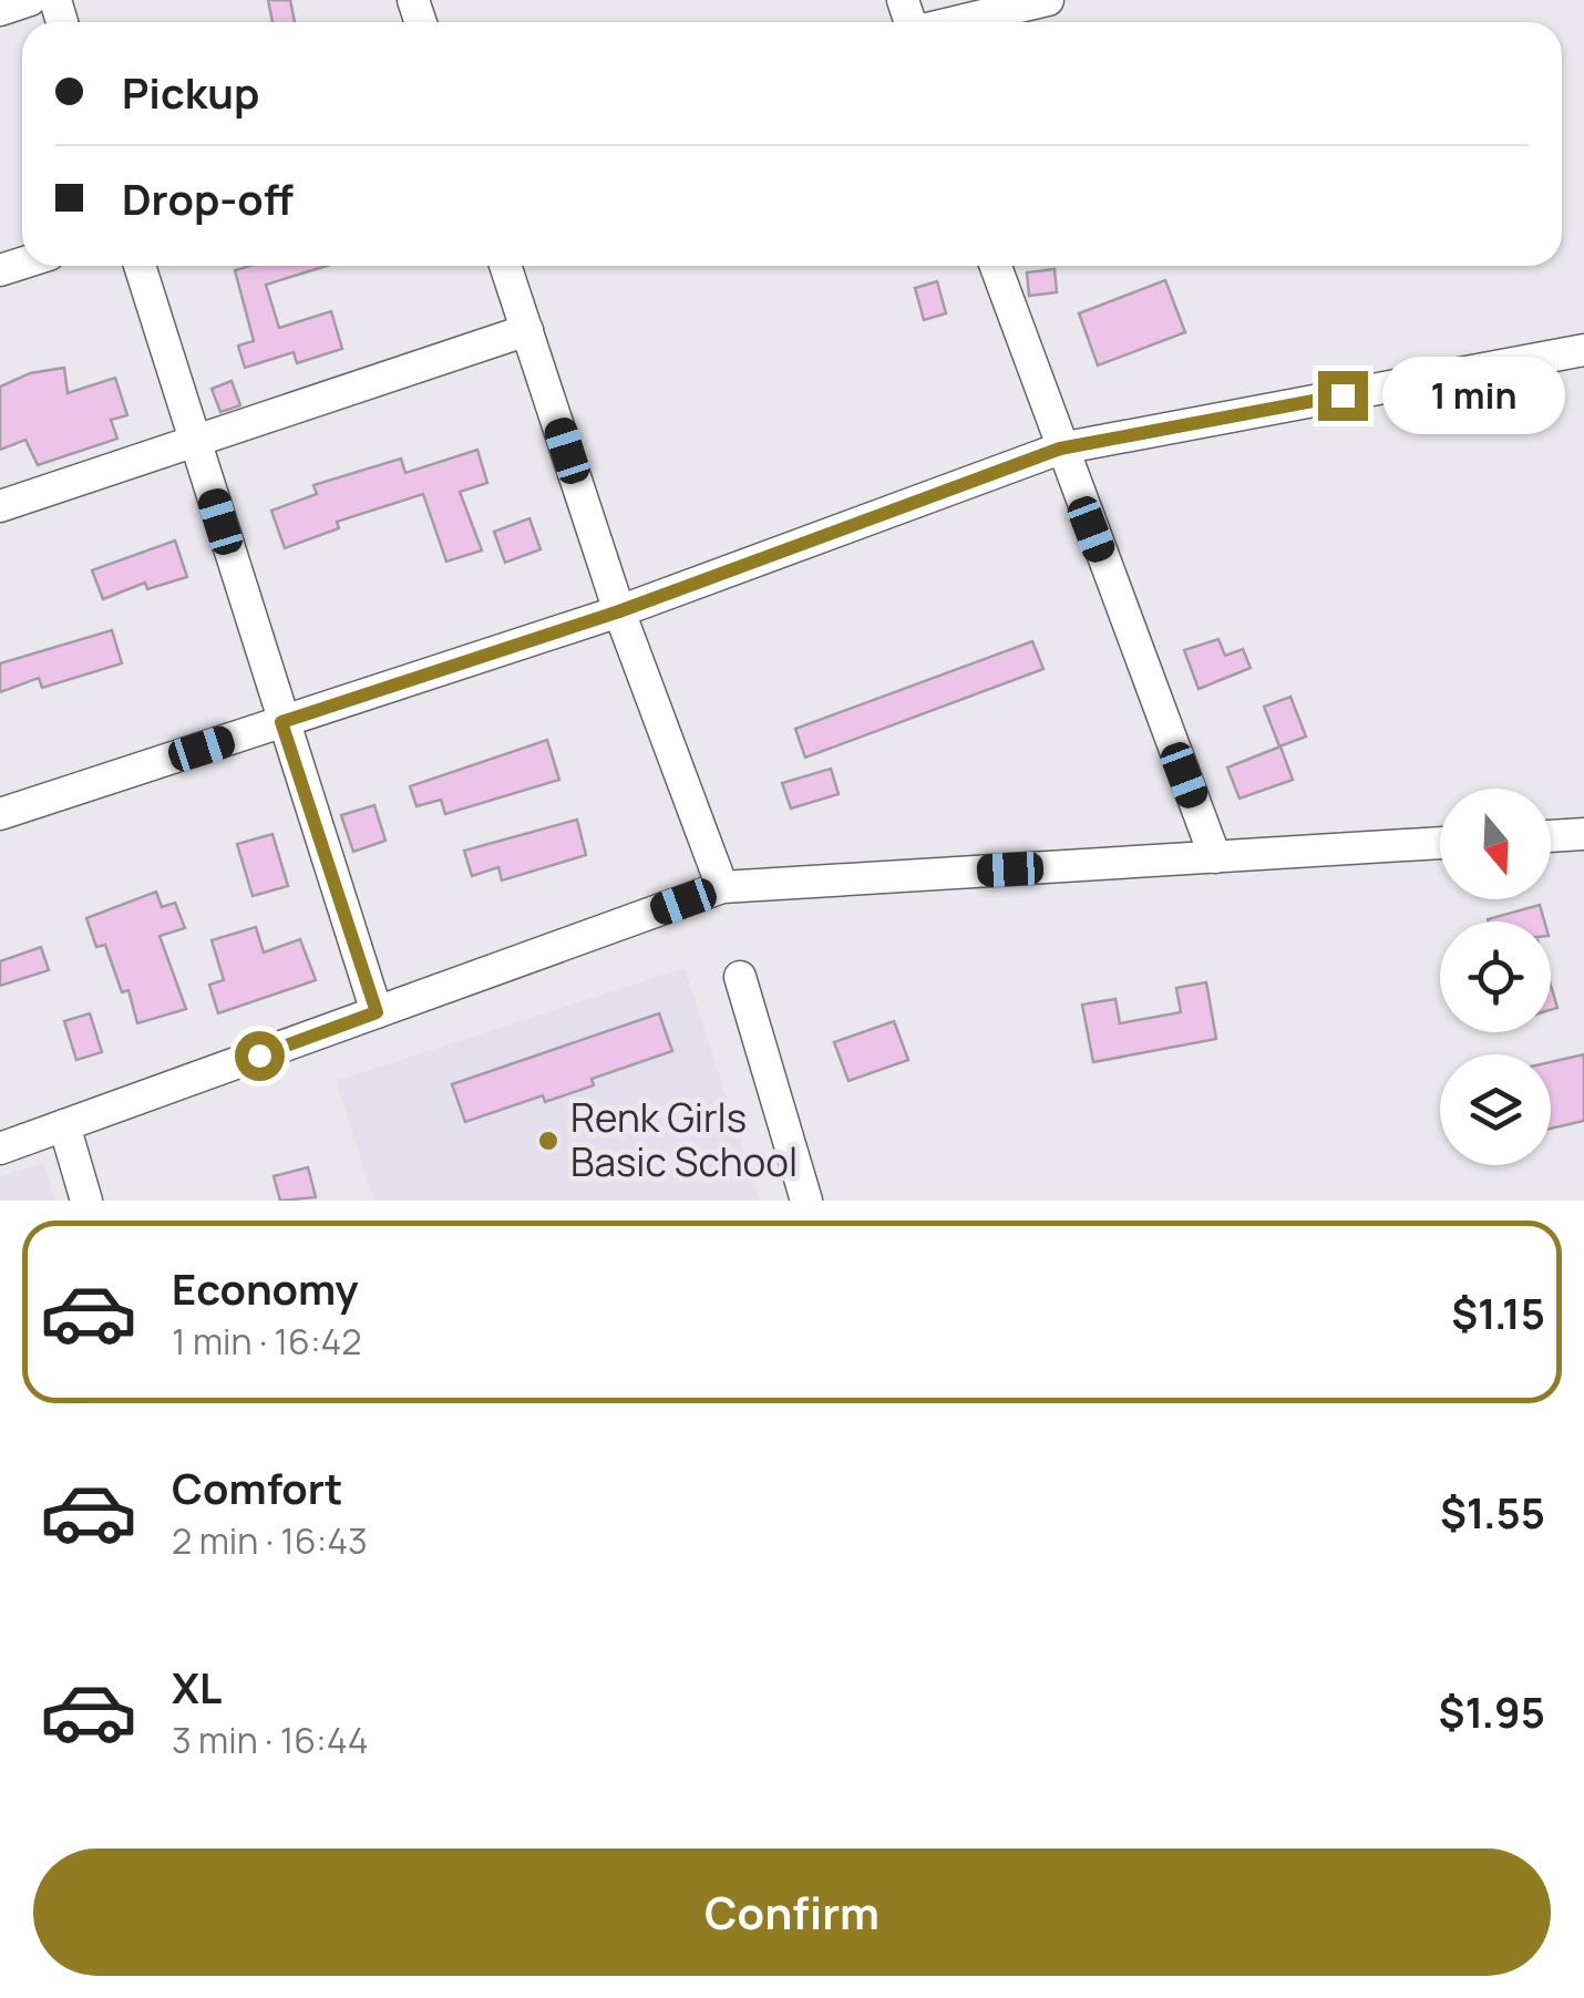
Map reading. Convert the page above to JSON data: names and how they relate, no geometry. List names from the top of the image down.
{
  "places": ["Renk Girls Basic School"],
  "north": "bottom",
  "page": {
    "banner": ["Pickup", "Drop-off"],
    "bubble": "1 min",
    "list": [
      {
        "name": "Economy",
        "note": "1 min · 16:42",
        "value": "$1.15"
      },
      {
        "name": "Comfort",
        "note": "2 min · 16:43",
        "value": "$1.55"
      },
      {
        "name": "XL",
        "note": "3 min · 16:44",
        "value": "$1.95"
      }
    ],
    "buttons": "Confirm"
  }
}
